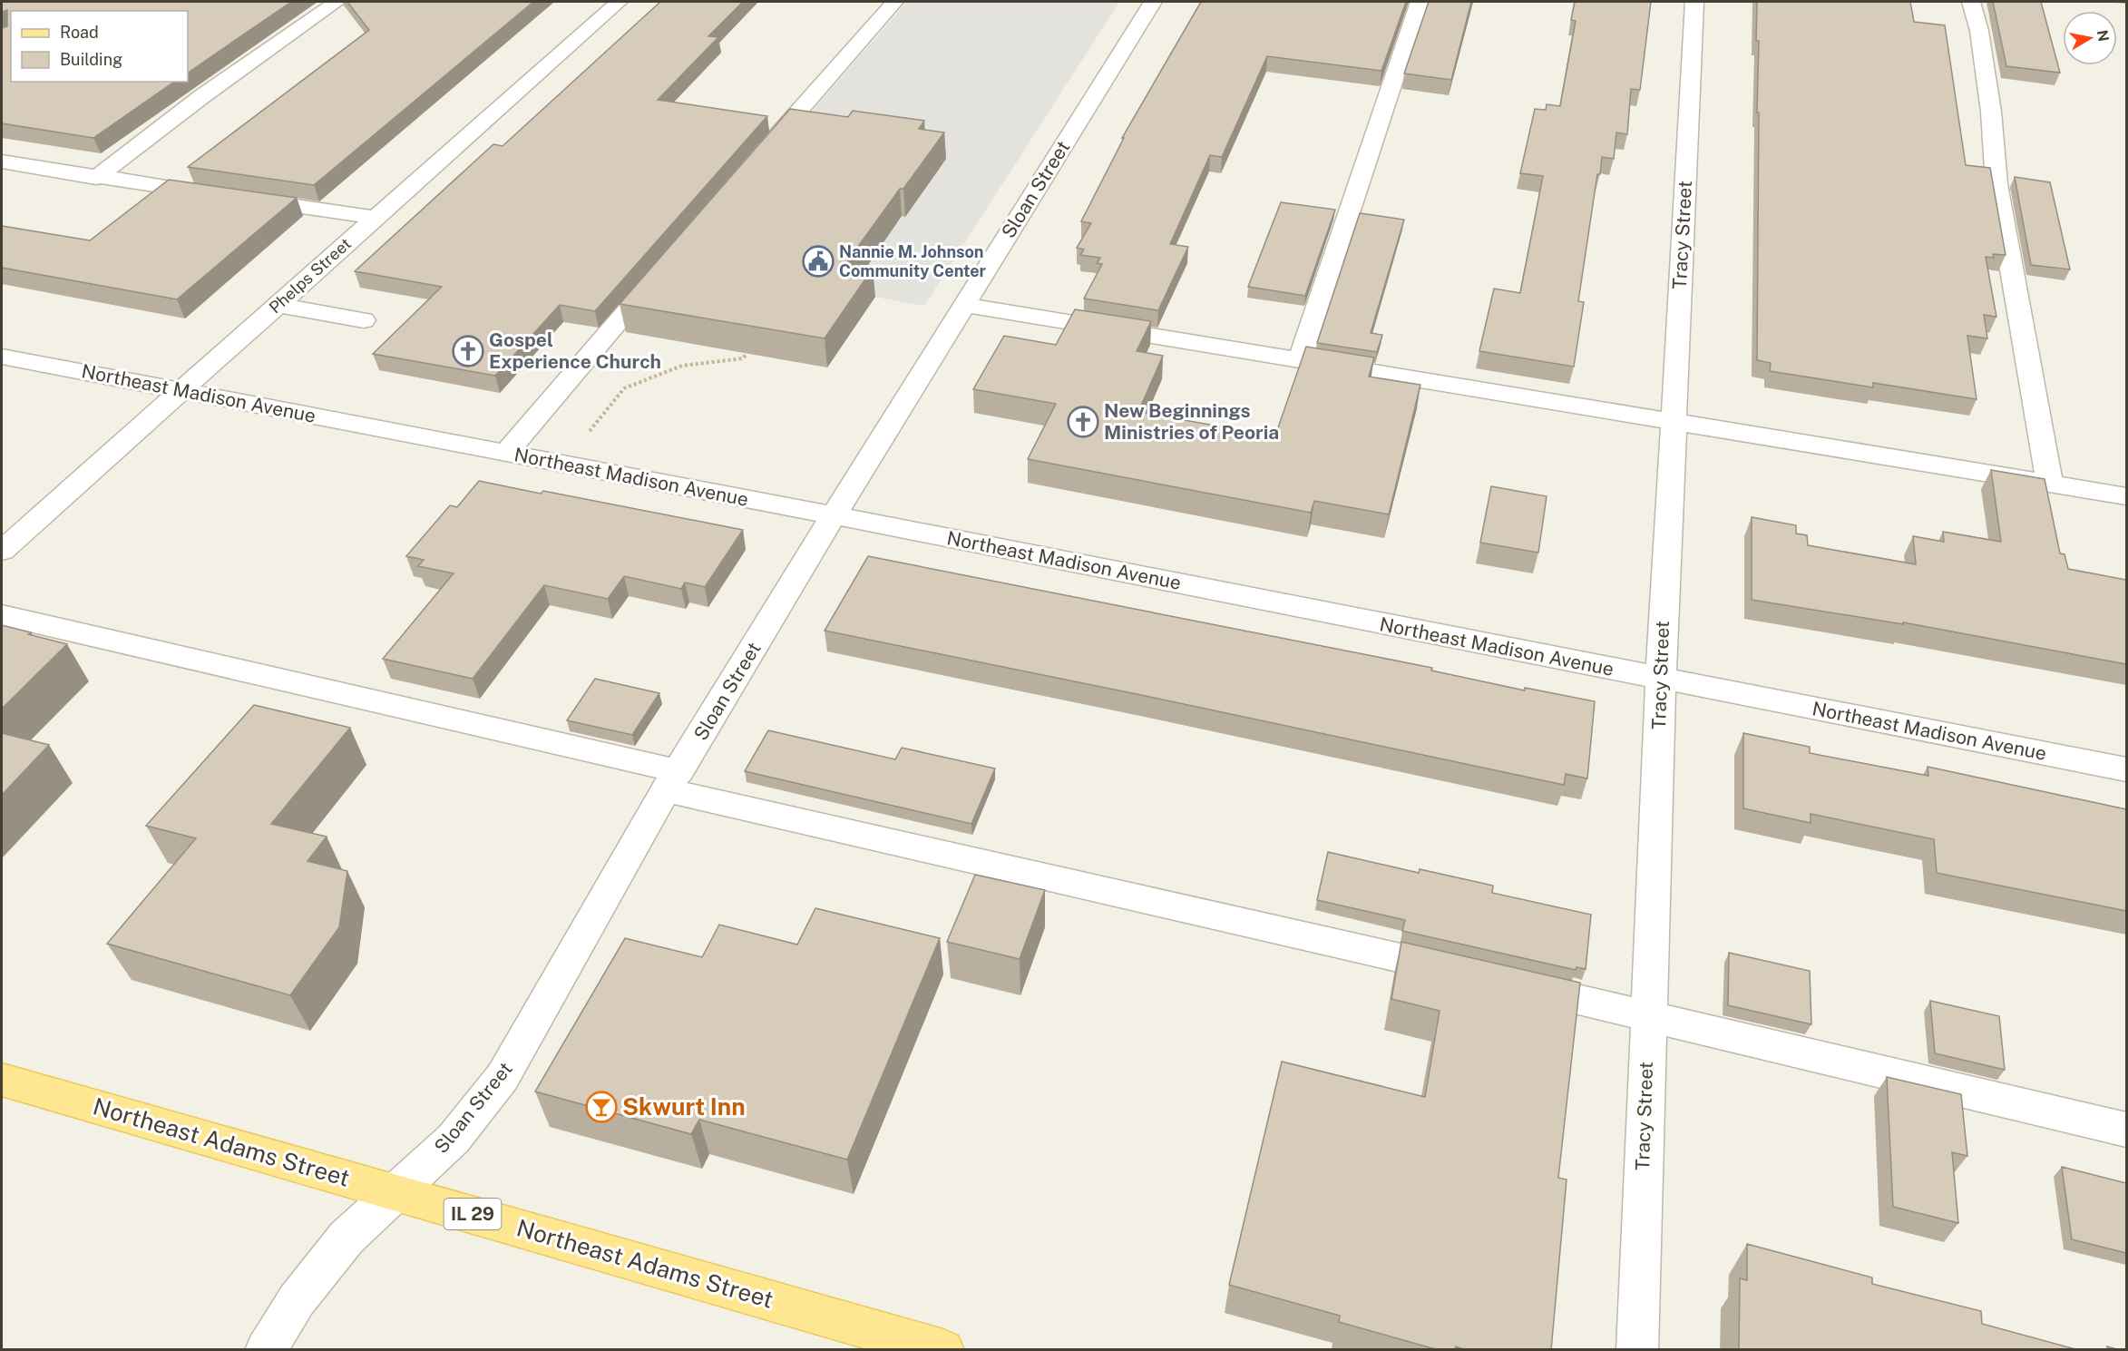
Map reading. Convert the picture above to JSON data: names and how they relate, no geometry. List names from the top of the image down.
{
  "streets": {
    "main road": ["Northeast Adams Street", "IL 29"],
    "street": [
      "Sloan Street",
      "Tracy Street",
      "Phelps Street",
      "Northeast Madison Avenue"
    ]
  },
  "crossings": [
    ["Sloan Street", "Northeast Madison Avenue"],
    ["Sloan Street", "Northeast Adams Street"],
    ["Tracy Street", "Northeast Madison Avenue"],
    ["Phelps Street", "Northeast Madison Avenue"]
  ],
  "places": {
    "public building": ["Nannie M. Johnson Community Center"],
    "church": ["Gospel Experience Church", "New Beginnings Ministries of Peoria"],
    "bar": ["Skwurt Inn"]
  },
  "legend": ["Road", "Building"],
  "north": "right"
}
